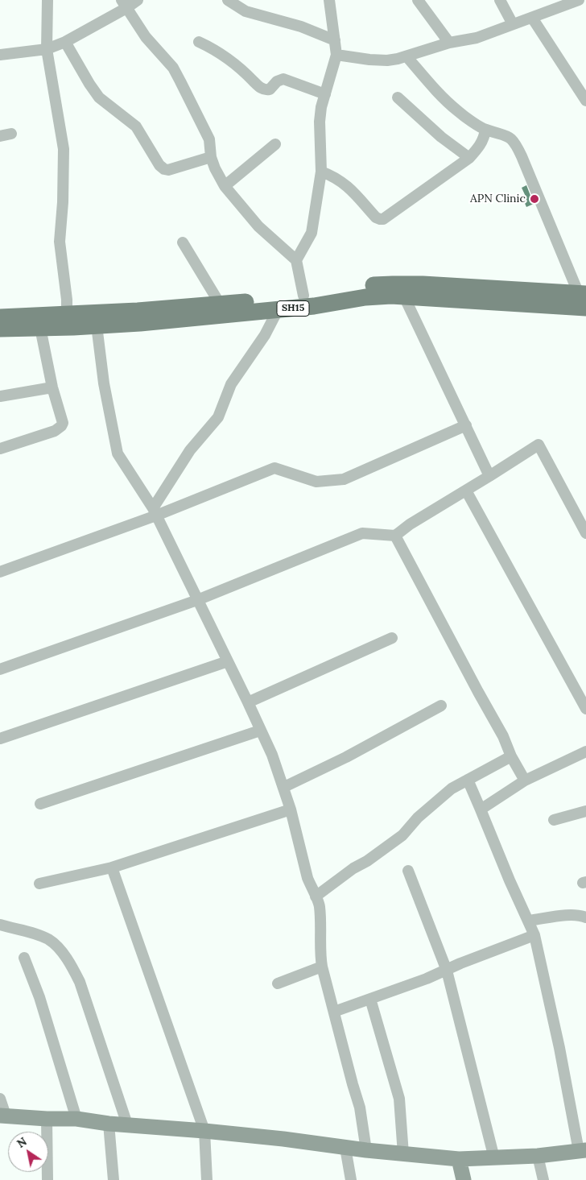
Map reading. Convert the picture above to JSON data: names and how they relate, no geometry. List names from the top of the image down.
{
  "streets": {
    "main road": ["SH15"]
  },
  "places": ["APN Clinic"],
  "north": "top left"
}
